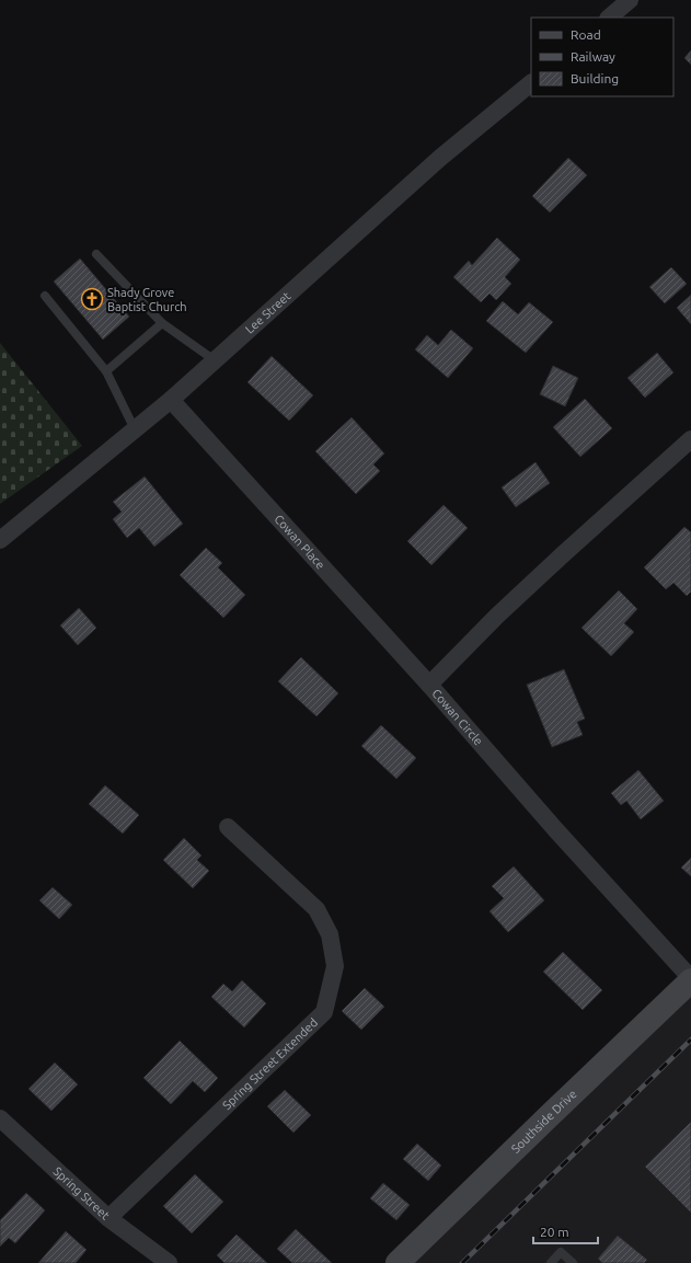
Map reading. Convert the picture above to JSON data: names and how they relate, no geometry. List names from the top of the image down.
{
  "streets": {
    "street": [
      "Lee Street",
      "Cowan Place",
      "Cowan Circle",
      "Spring Street Extended",
      "Southside Drive",
      "Spring Street"
    ]
  },
  "crossings": [
    ["Lee Street", "Cowan Place"],
    ["Cowan Place", "Cowan Circle"],
    ["Cowan Circle", "Southside Drive"],
    ["Spring Street Extended", "Spring Street"]
  ],
  "places": {
    "church": ["Shady Grove Baptist Church"]
  },
  "legend": ["Road", "Railway", "Building"],
  "scale_bar": "20 m"
}
